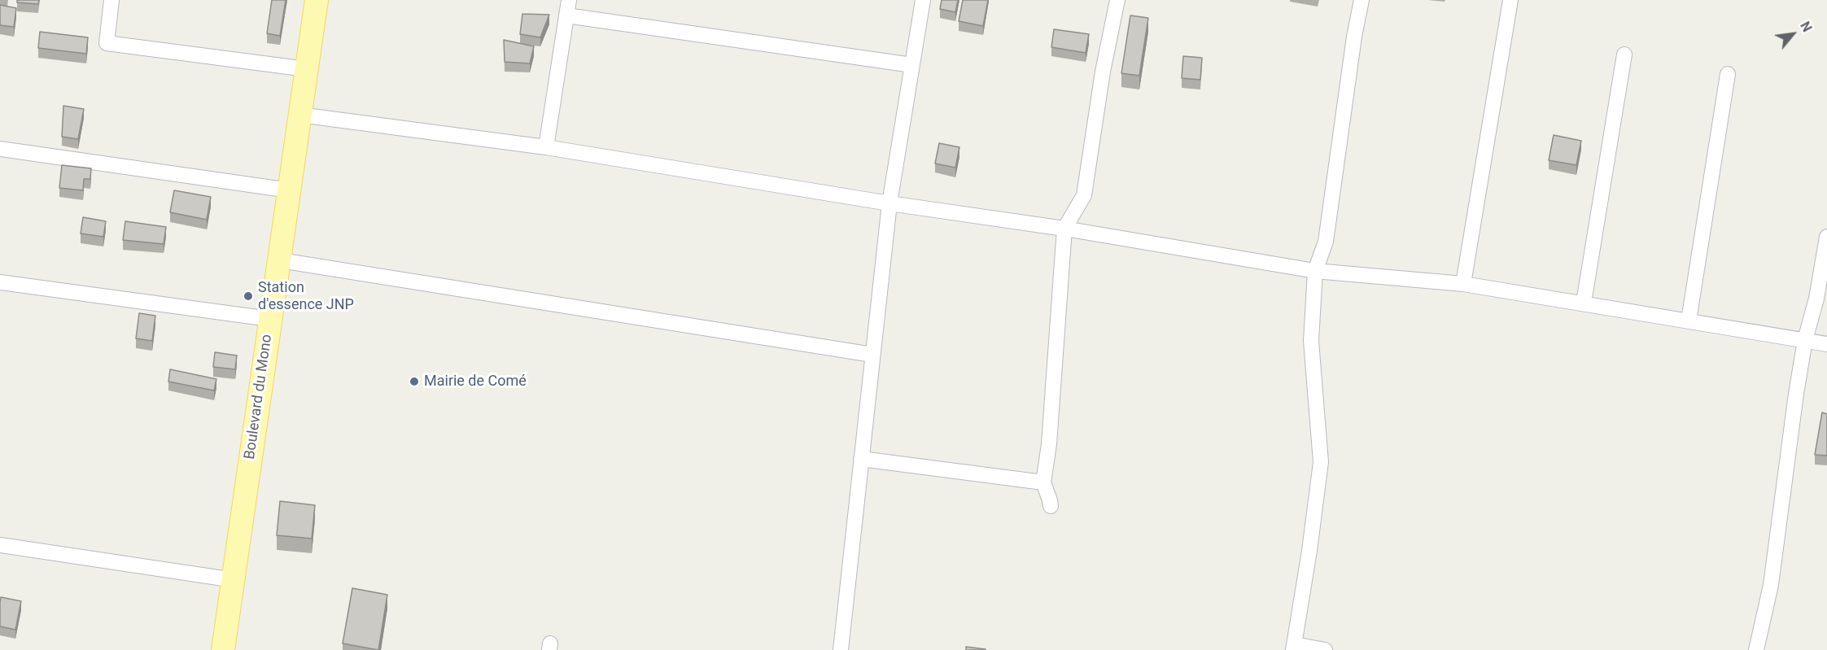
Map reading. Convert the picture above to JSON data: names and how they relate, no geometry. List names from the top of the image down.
{
  "streets": {
    "main road": ["Boulevard du Mono"]
  },
  "places": ["Station d'essence JNP", "Mairie de Comé"],
  "north": "top right"
}
